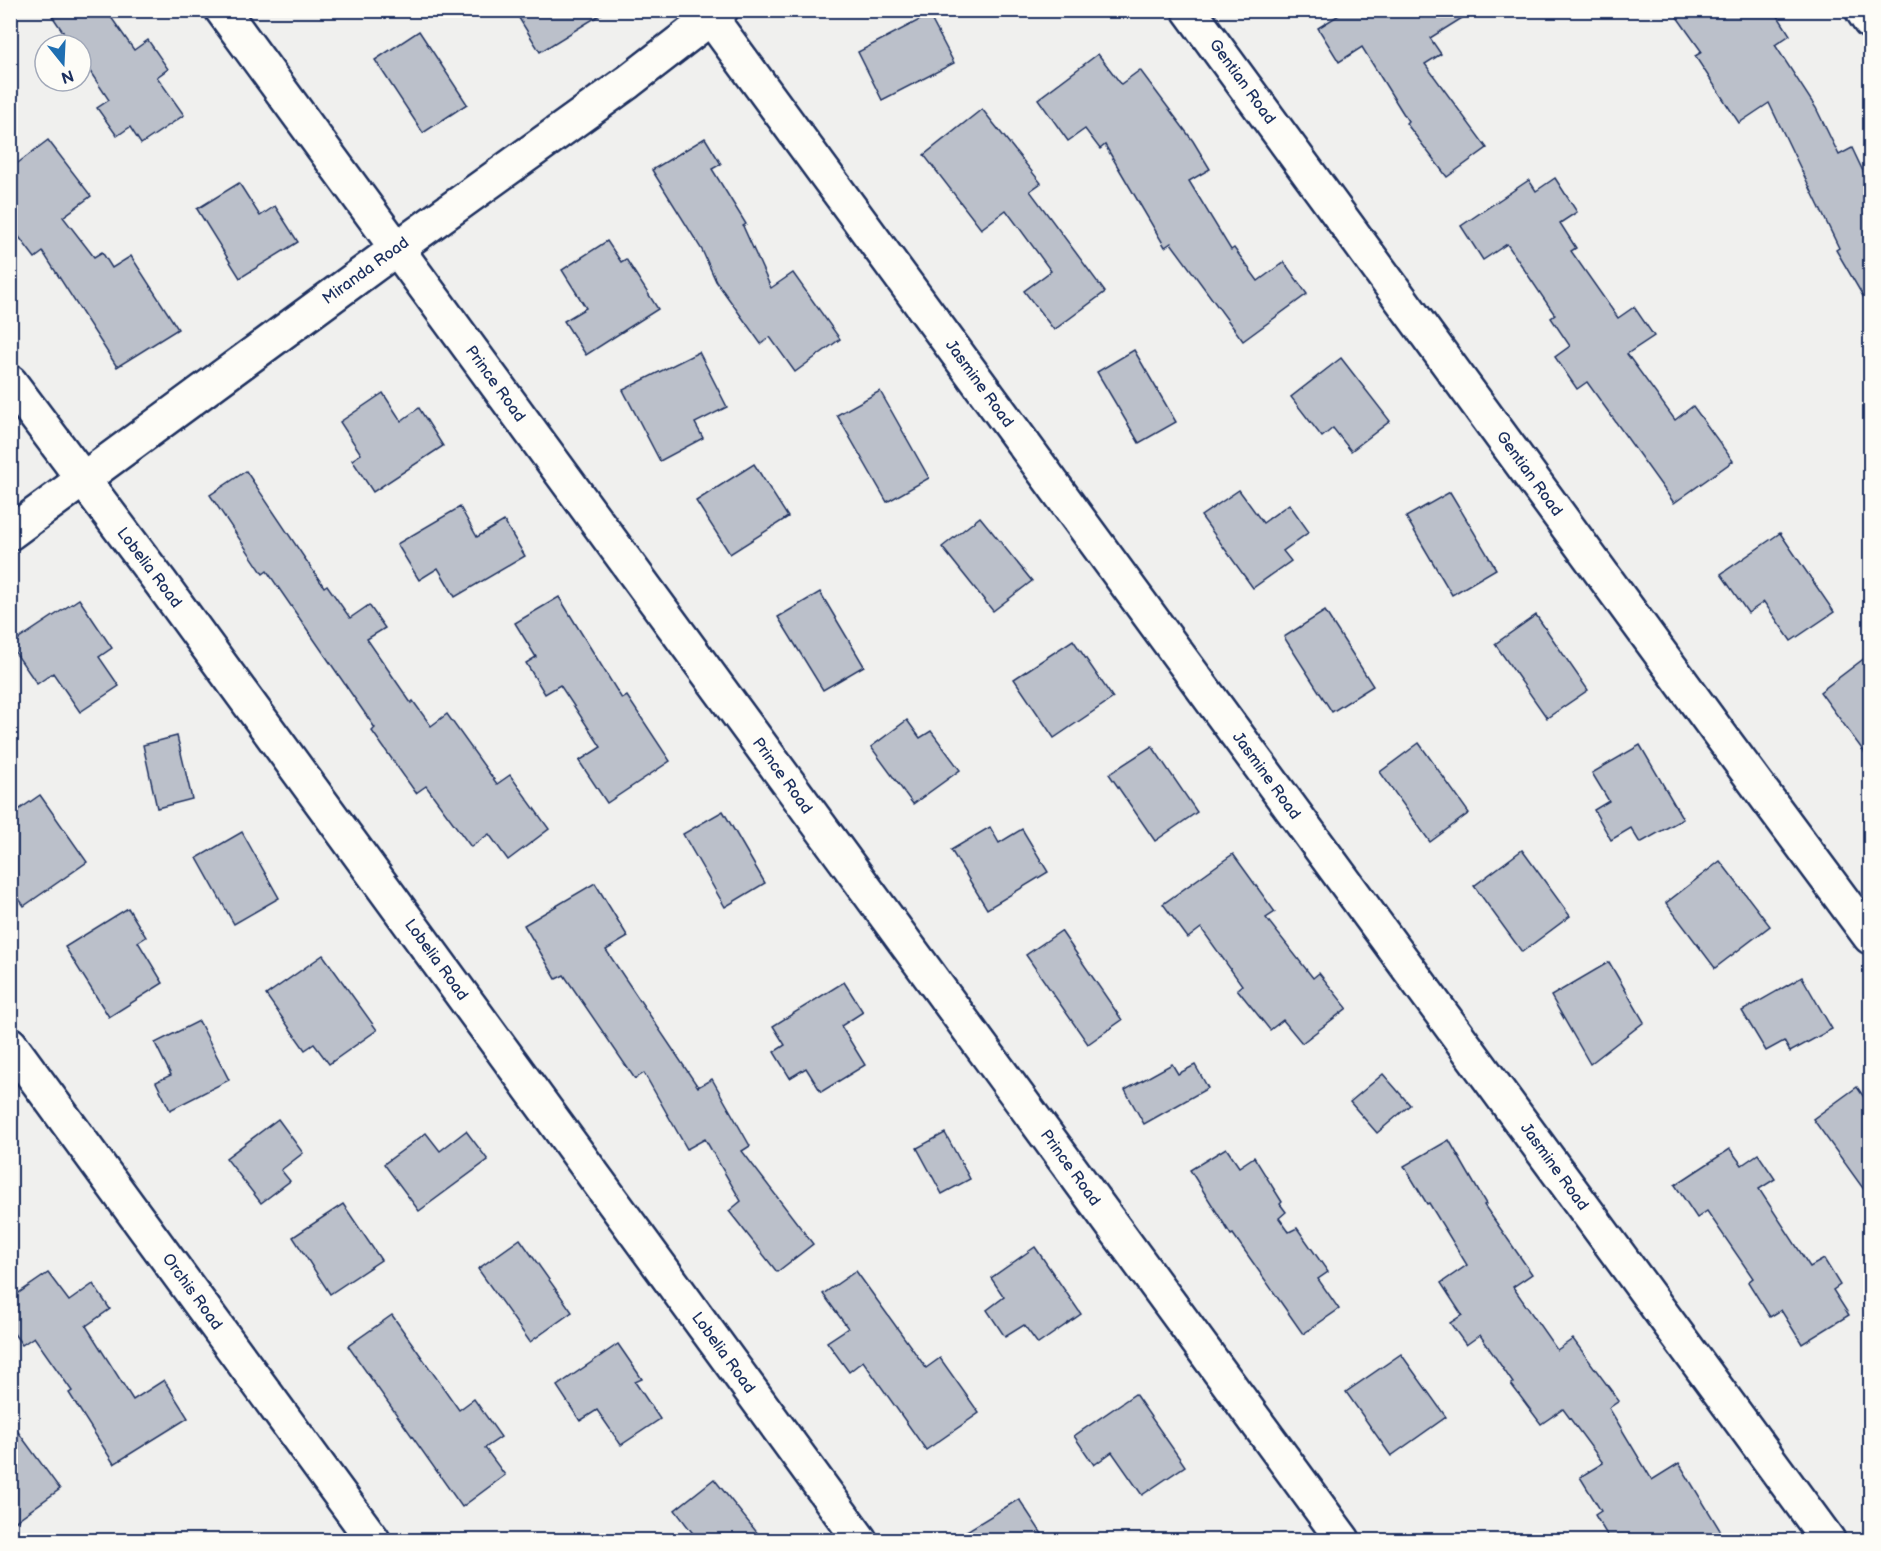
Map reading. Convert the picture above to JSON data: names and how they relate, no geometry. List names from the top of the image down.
{
  "streets": {
    "street": [
      "Gentian Road",
      "Miranda Road",
      "Prince Road",
      "Jasmine Road",
      "Lobelia Road",
      "Orchis Road"
    ]
  },
  "crossings": [
    ["Miranda Road", "Prince Road"],
    ["Miranda Road", "Jasmine Road"],
    ["Miranda Road", "Lobelia Road"]
  ],
  "north": "bottom"
}
